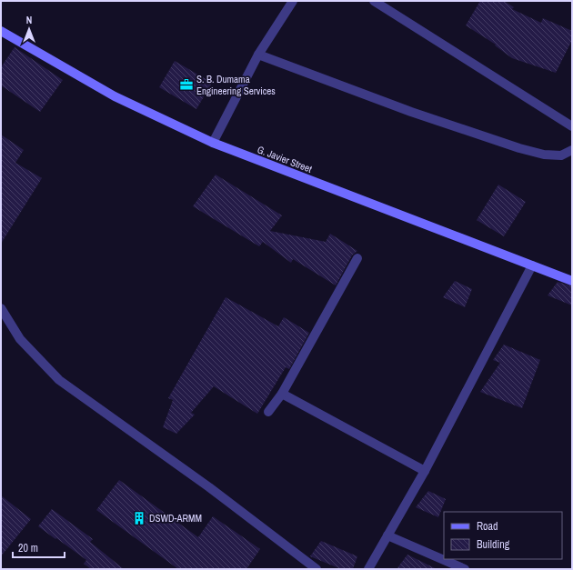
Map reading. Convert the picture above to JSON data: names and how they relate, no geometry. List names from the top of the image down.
{
  "streets": {
    "street": ["G. Javier Street"]
  },
  "places": {
    "office": ["S. B. Dumama Engineering Services"],
    "building": ["DSWD-ARMM"]
  },
  "legend": ["Road", "Building"],
  "scale_bar": "20 m",
  "north": "top"
}
